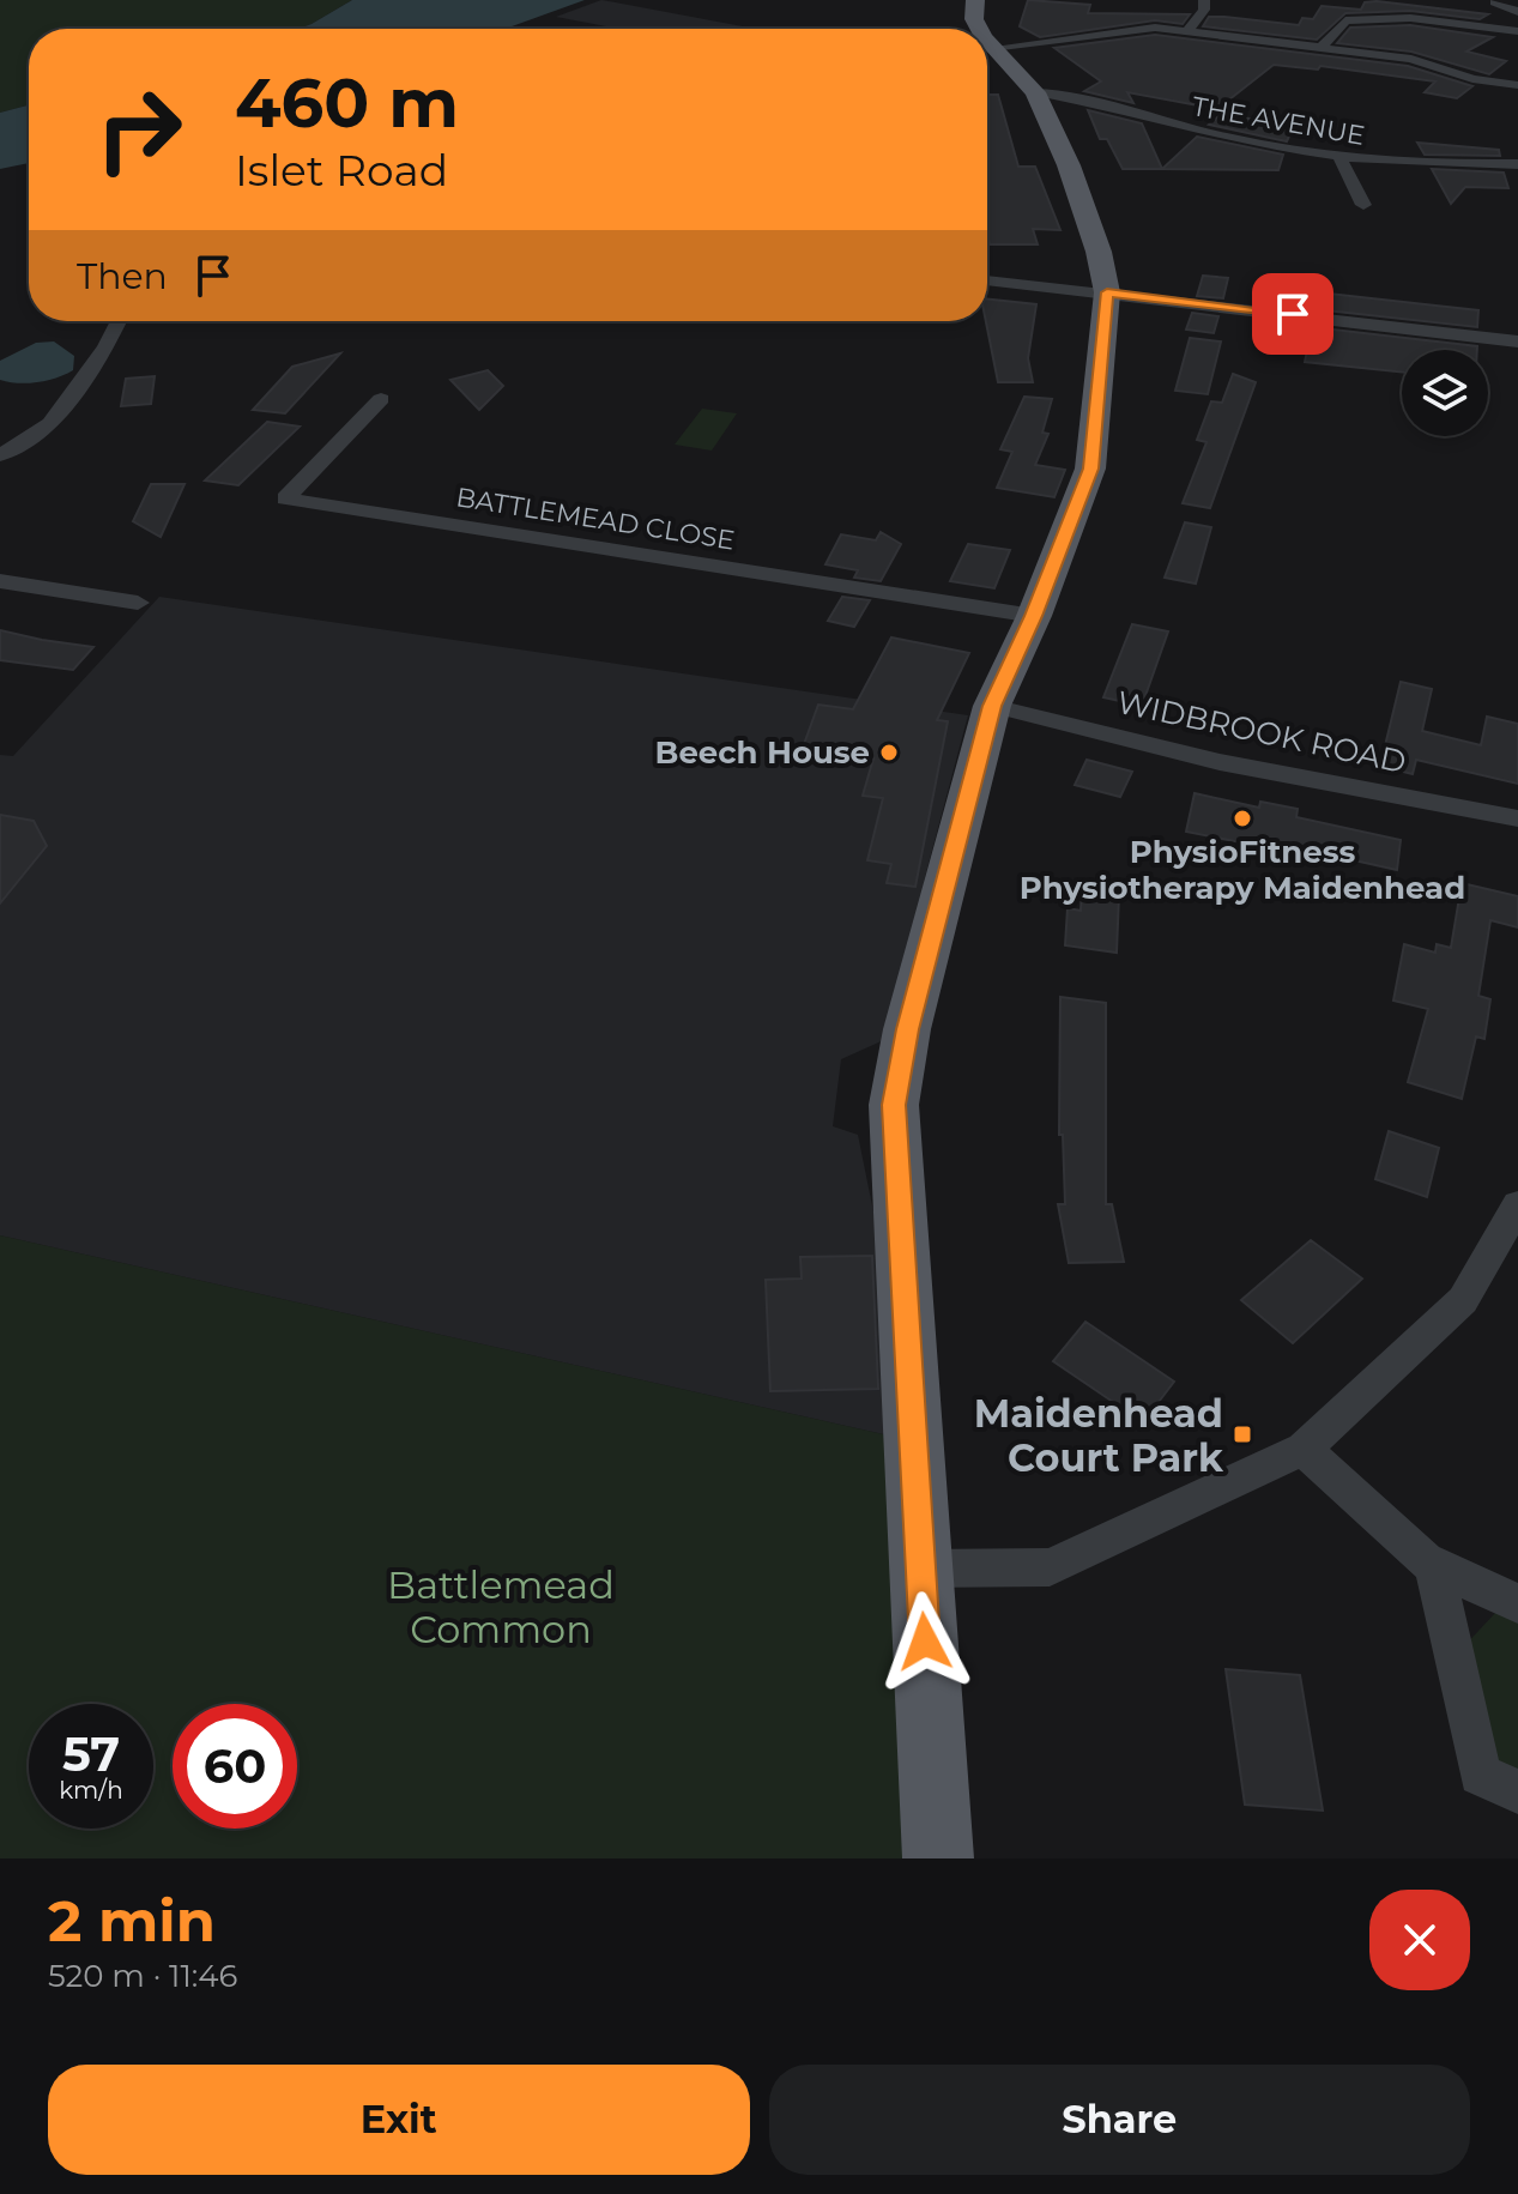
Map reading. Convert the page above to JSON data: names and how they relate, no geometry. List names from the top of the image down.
{
  "streets": {
    "street": ["THE AVENUE", "BATTLEMEAD CLOSE", "WIDBROOK ROAD"]
  },
  "parks": ["Battlemead Common"],
  "places": {
    "other": ["Beech House", "PhysioFitness Physiotherapy Maidenhead"],
    "transit": ["Maidenhead Court Park"]
  },
  "page": {
    "turn": ["460 m", "Islet Road"],
    "then": "Then",
    "speed": "57 km/h",
    "limit": "60",
    "heading": ["2 min", "520 m · 11:46"],
    "buttons": ["Exit", "Share"]
  }
}
